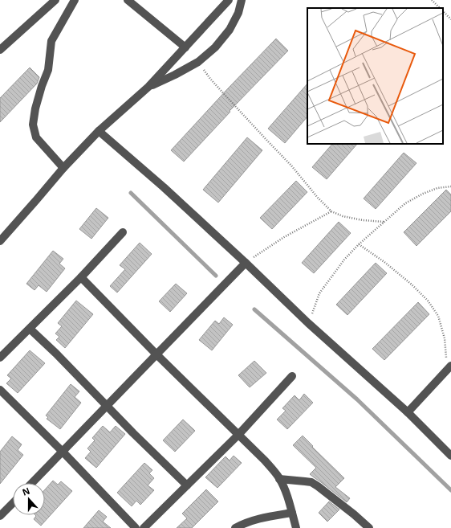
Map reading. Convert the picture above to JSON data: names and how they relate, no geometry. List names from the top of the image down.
{
  "north": "top"
}
